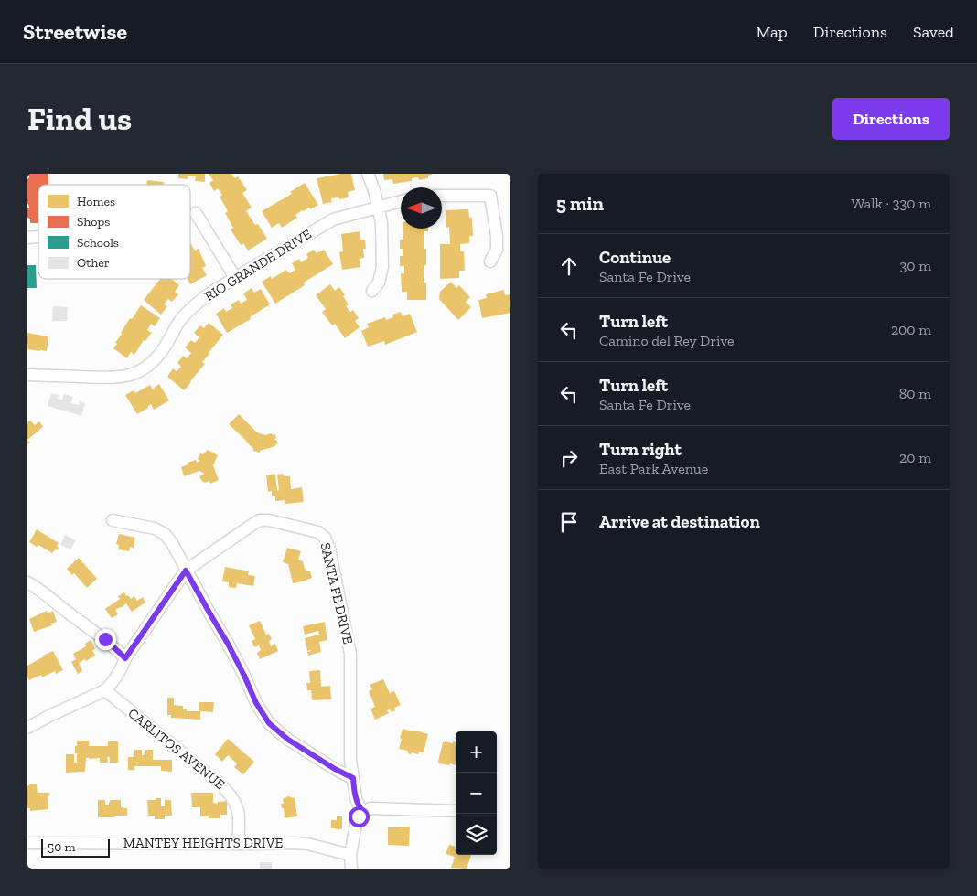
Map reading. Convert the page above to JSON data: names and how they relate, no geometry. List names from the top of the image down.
{
  "streets": {
    "street": [
      "RIO GRANDE DRIVE",
      "SANTA FE DRIVE",
      "CARLITOS AVENUE",
      "MANTEY HEIGHTS DRIVE"
    ]
  },
  "crossings": [
    ["SANTA FE DRIVE", "CARLITOS AVENUE"],
    ["CARLITOS AVENUE", "MANTEY HEIGHTS DRIVE"]
  ],
  "legend": [
    "Homes",
    "Shops",
    "Schools",
    "Other"
  ],
  "scale_bar": "50 m",
  "north": "left",
  "page": {
    "header": "Streetwise",
    "nav": ["Map", "Directions", "Saved"],
    "buttons": "Directions",
    "title": "Find us",
    "heading": ["5 min", "Walk · 330 m"],
    "list": [
      ["Continue", "Santa Fe Drive", "30 m"],
      ["Turn left", "Camino del Rey Drive", "200 m"],
      ["Turn left", "Santa Fe Drive", "80 m"],
      ["Turn right", "East Park Avenue", "20 m"],
      "Arrive at destination"
    ],
    "map_buttons": ["+", "−"],
    "scale": "50 m"
  }
}
